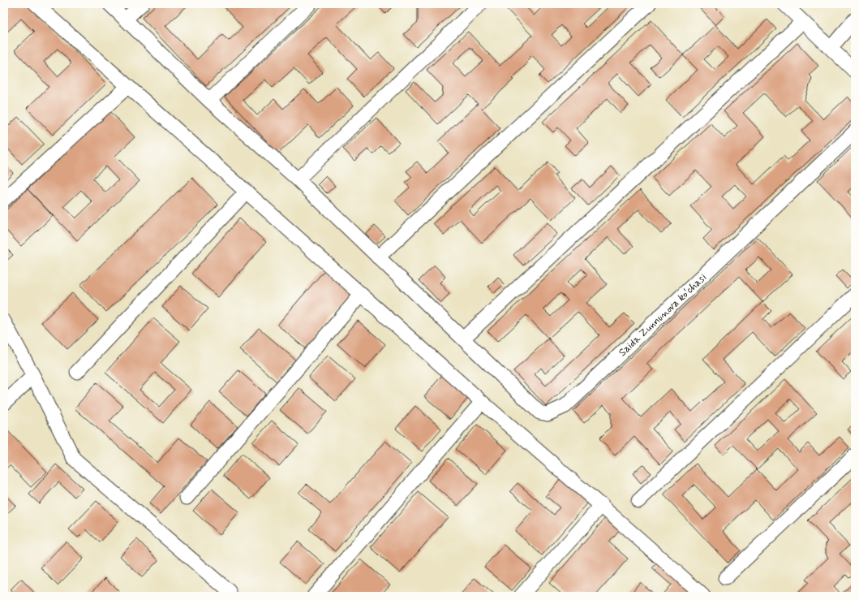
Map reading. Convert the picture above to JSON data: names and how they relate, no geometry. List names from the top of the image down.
{
  "streets": {
    "street": ["Saida Zunnunova koʻchasi"]
  }
}
